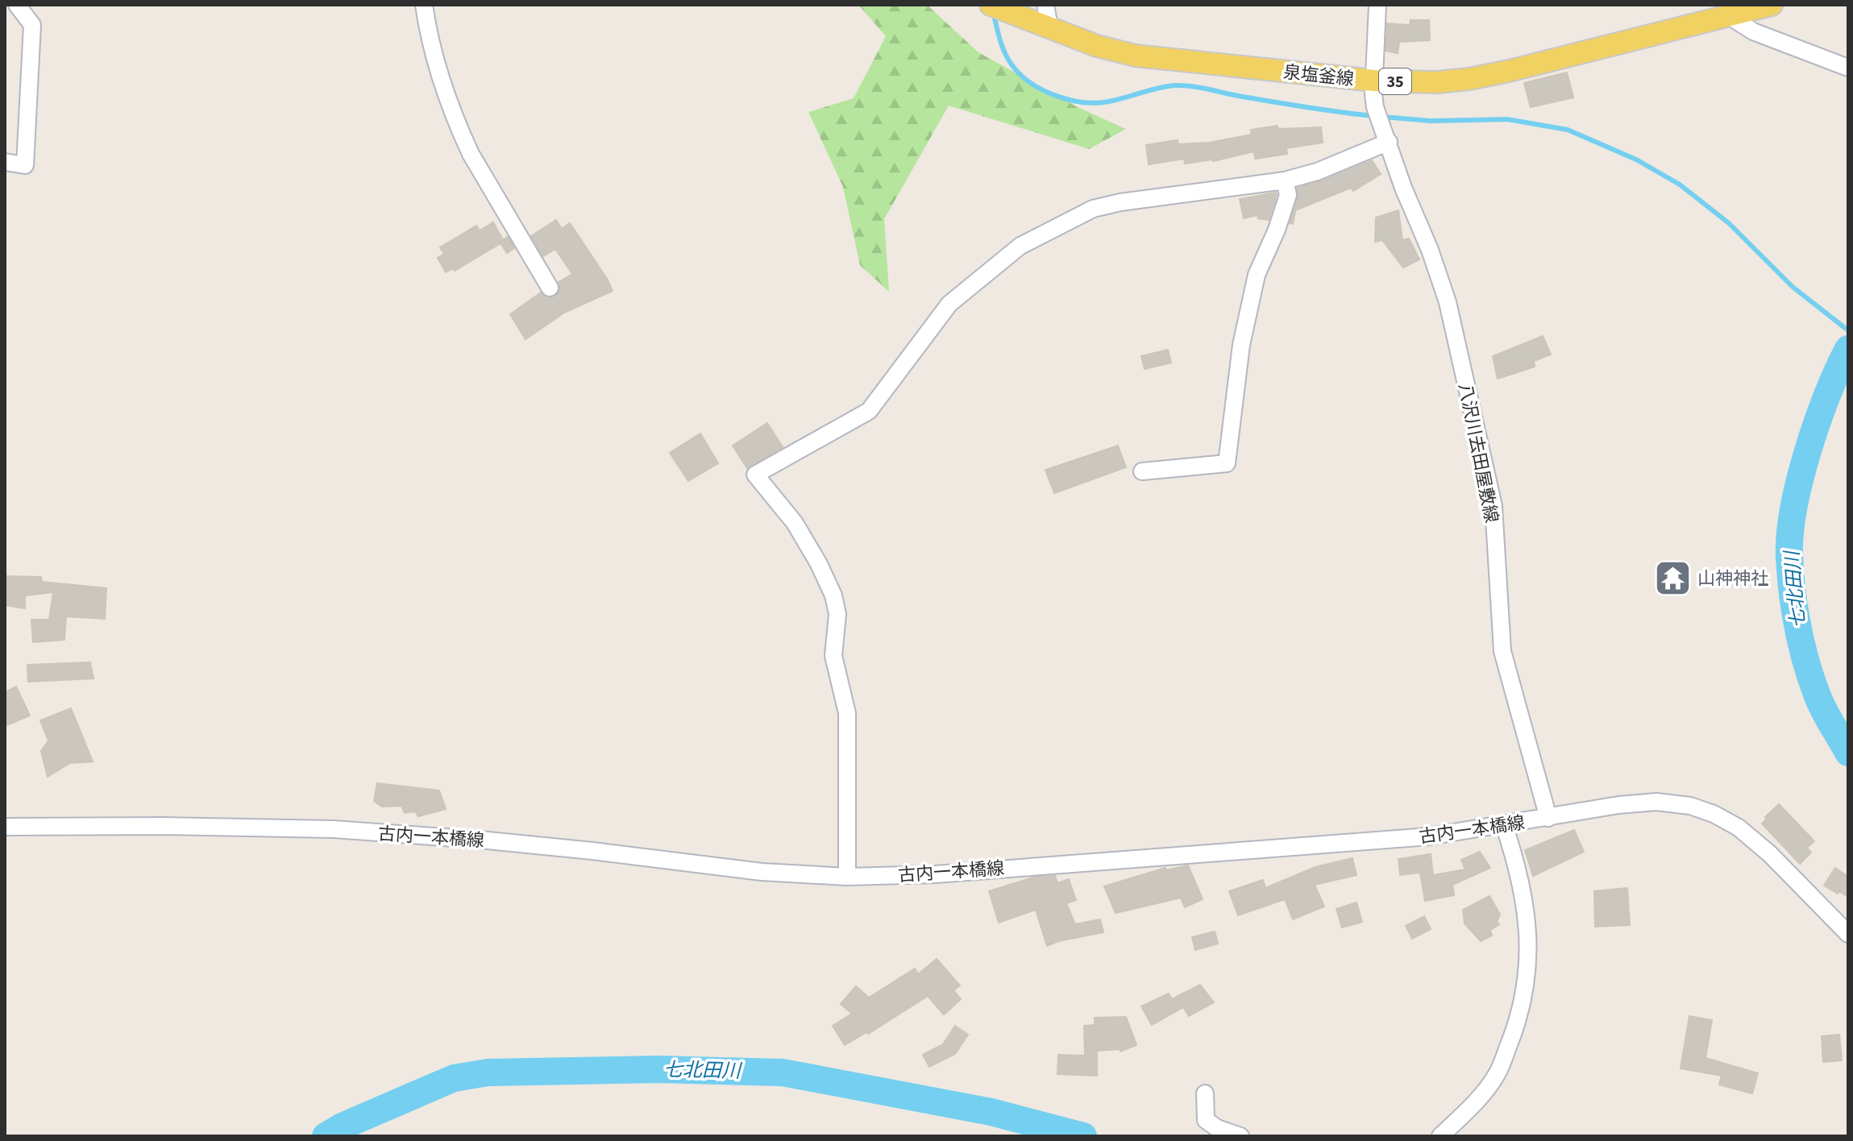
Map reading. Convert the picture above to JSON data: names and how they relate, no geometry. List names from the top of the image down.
{
  "streets": {
    "main road": ["泉塩釜線", "35"],
    "street": ["八沢川去田屋敷線", "古内一本橋線"]
  },
  "crossings": [
    ["泉塩釜線", "八沢川去田屋敷線"],
    ["八沢川去田屋敷線", "古内一本橋線"]
  ],
  "water": ["七北田川"],
  "places": {
    "temple": ["山神神社"]
  }
}
